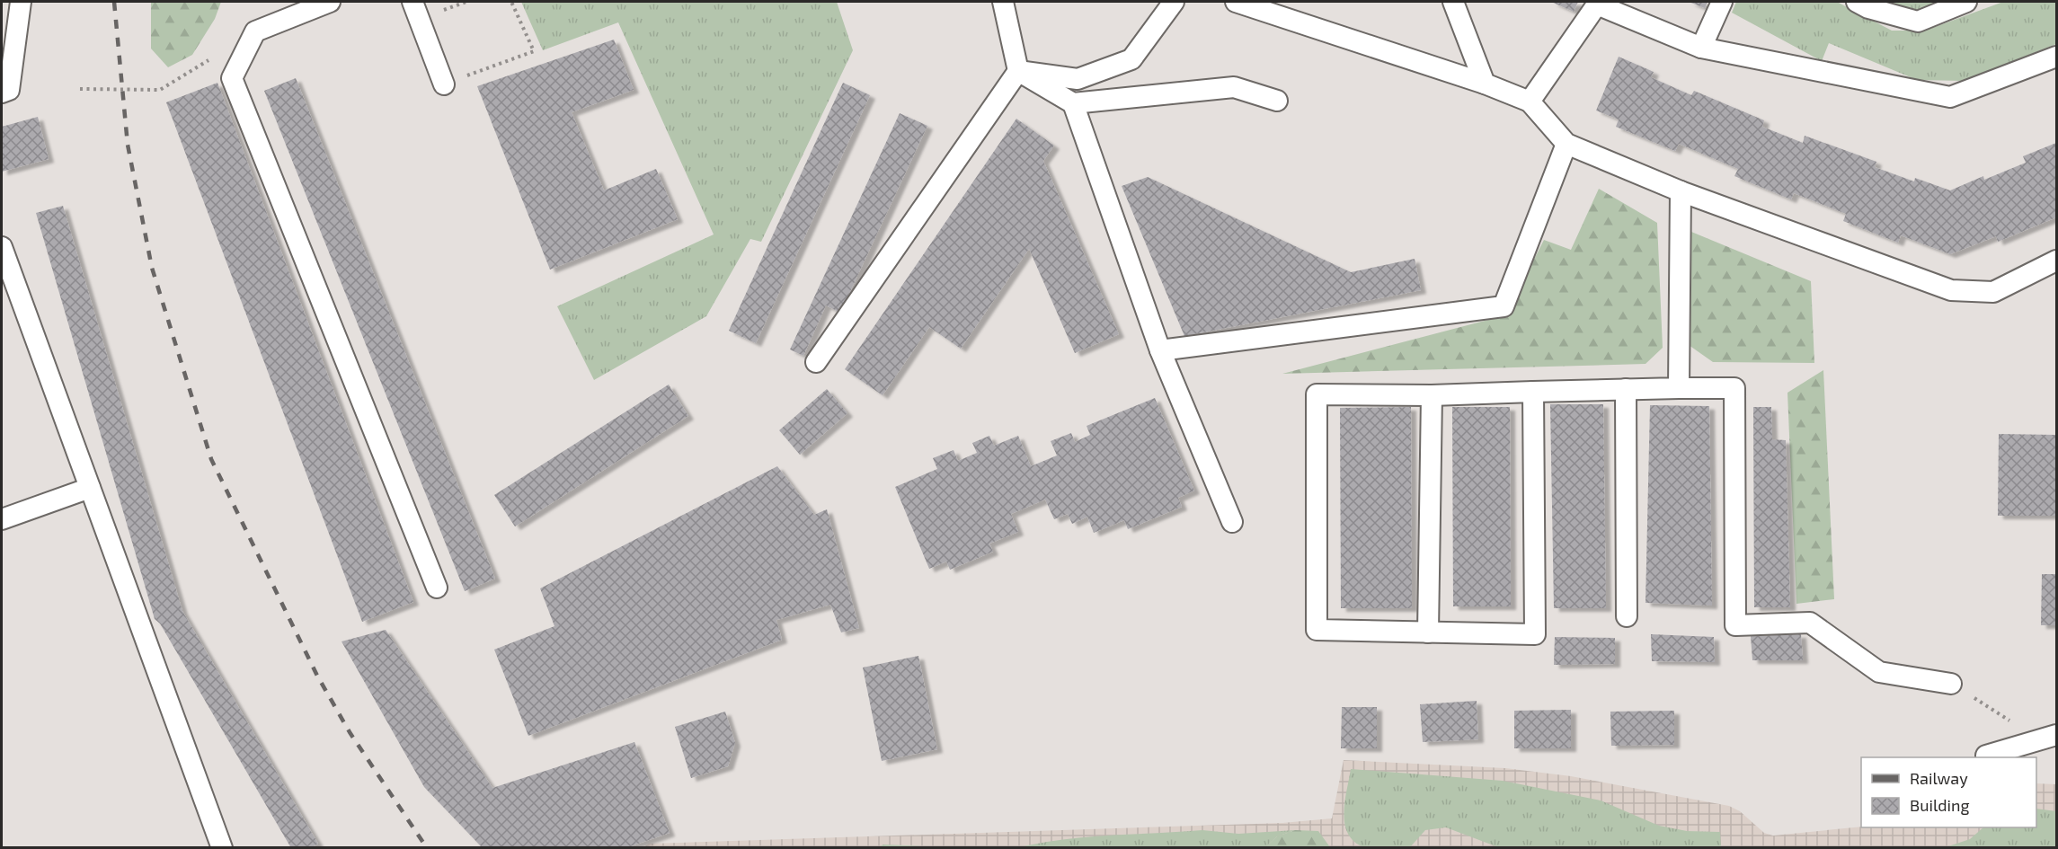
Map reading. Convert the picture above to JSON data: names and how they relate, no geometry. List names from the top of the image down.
{
  "legend": ["Railway", "Building"]
}
